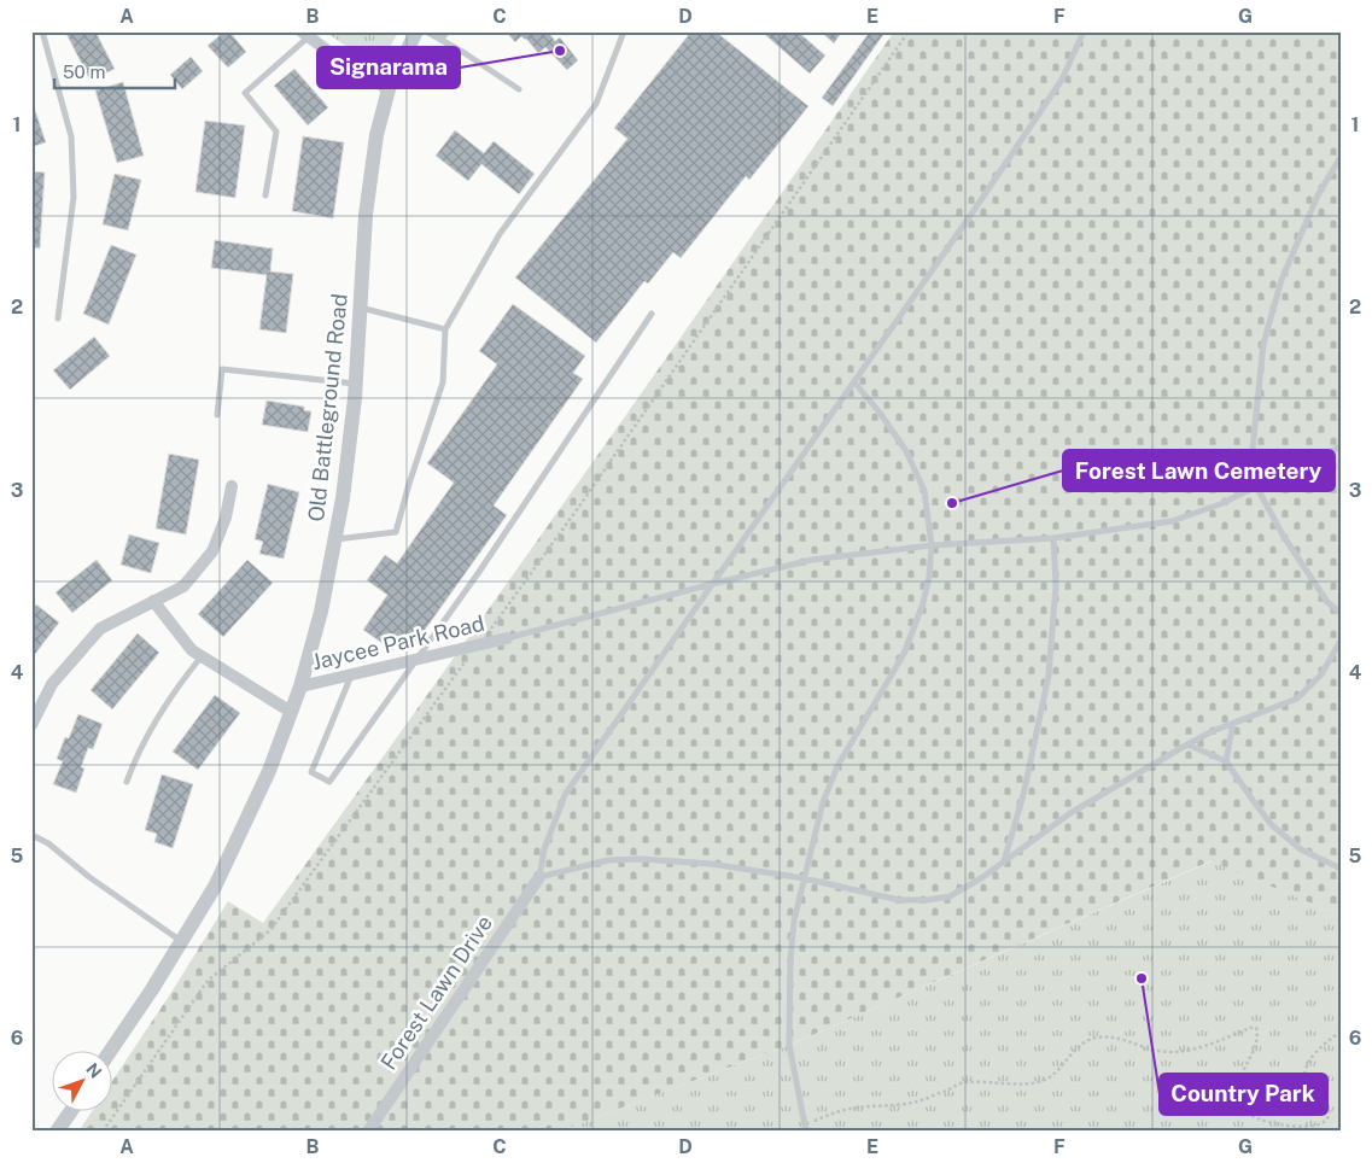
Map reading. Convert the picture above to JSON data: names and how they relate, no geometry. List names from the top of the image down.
{
  "streets": {
    "street": ["Old Battleground Road", "Jaycee Park Road", "Forest Lawn Drive"]
  },
  "crossings": [
    ["Old Battleground Road", "Jaycee Park Road"]
  ],
  "places": ["Signarama", "Forest Lawn Cemetery", "Country Park"],
  "scale_bar": "50 m",
  "north": "top right",
  "grid": {
    "columns": [
      "A",
      "B",
      "C",
      "D",
      "E",
      "F",
      "G"
    ],
    "rows": [
      "1",
      "2",
      "3",
      "4",
      "5",
      "6"
    ]
  }
}
